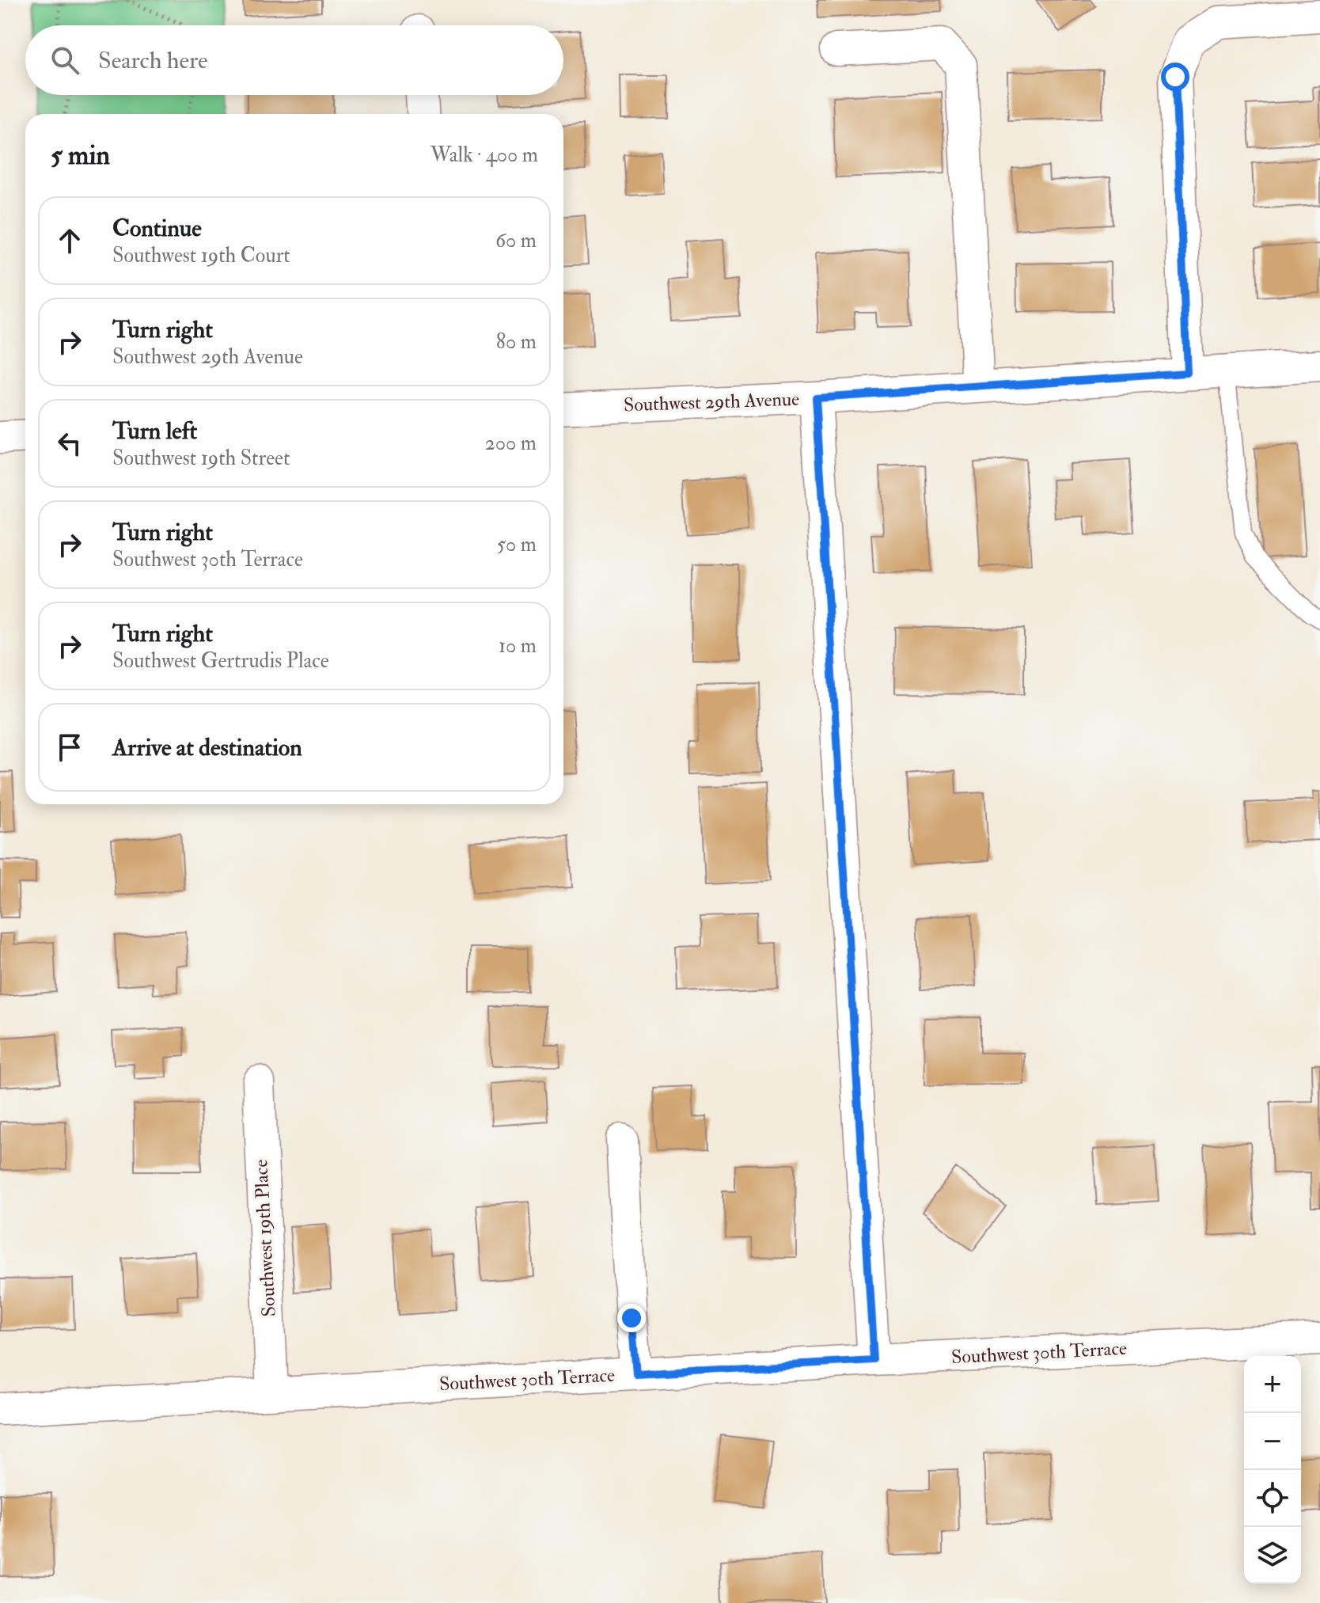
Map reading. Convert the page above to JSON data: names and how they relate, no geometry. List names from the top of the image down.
{
  "streets": {
    "street": ["Southwest 29th Avenue", "Southwest 19th Place", "Southwest 30th Terrace"]
  },
  "crossings": [
    ["Southwest 19th Place", "Southwest 30th Terrace"]
  ],
  "page": {
    "search": "Search here",
    "heading": ["5 min", "Walk · 400 m"],
    "list": [
      ["Continue", "Southwest 19th Court", "60 m"],
      ["Turn right", "Southwest 29th Avenue", "80 m"],
      ["Turn left", "Southwest 19th Street", "200 m"],
      ["Turn right", "Southwest 30th Terrace", "50 m"],
      ["Turn right", "Southwest Gertrudis Place", "10 m"],
      "Arrive at destination"
    ],
    "map_buttons": ["+", "−"]
  }
}
